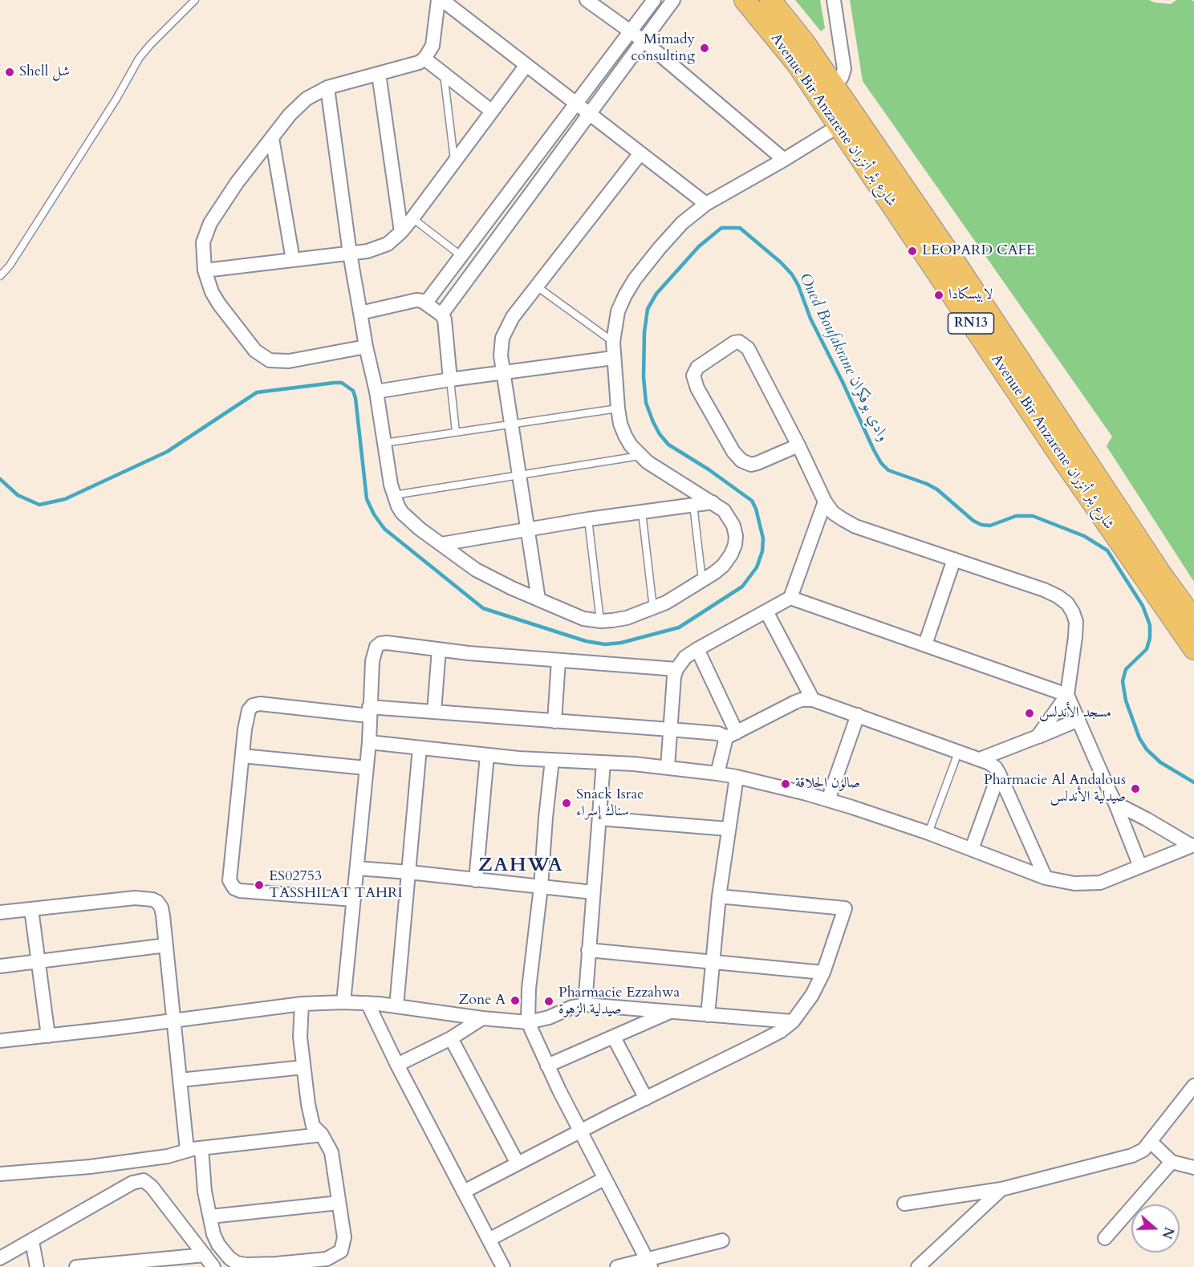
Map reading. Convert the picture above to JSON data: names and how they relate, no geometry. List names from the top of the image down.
{
  "streets": {
    "main road": ["Avenue Bir Anzarene شارع بئر أنزران", "RN13"]
  },
  "districts": ["ZAHWA"],
  "water": ["Oued Boufakrane وادي بوفكران"],
  "places": [
    "Mimady consulting",
    "Shell شل",
    "LEOPARD CAFE",
    "لابيسكادا",
    "مسجد الأندلس",
    "صالون الحلاقة",
    "Pharmacie Al Andalous صيدلية الأندلس",
    "Snack Israe سناك إسراء",
    "ES02753 TASSHILAT TAHRI",
    "Zone A",
    "Pharmacie Ezzahwa صيدلية الزهوة"
  ],
  "north": "right"
}
